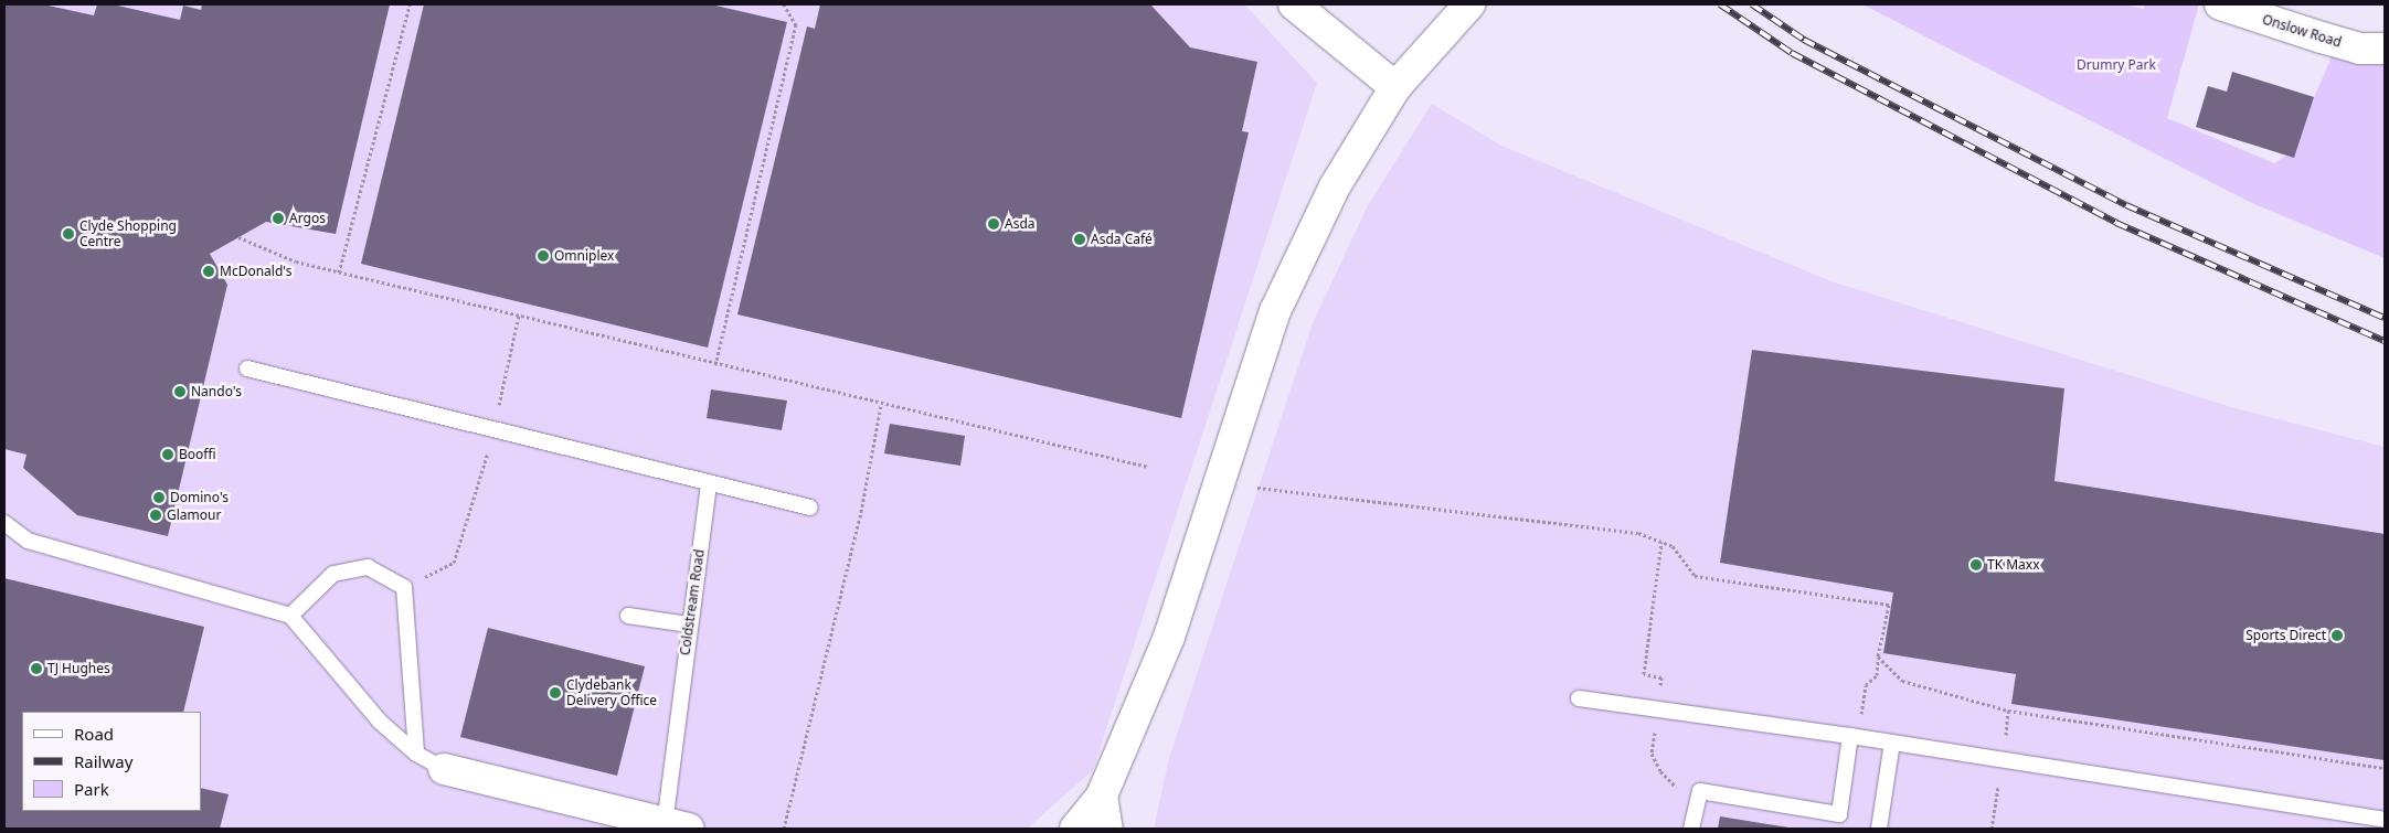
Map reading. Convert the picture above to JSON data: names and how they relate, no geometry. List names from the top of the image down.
{
  "streets": {
    "street": ["Onslow Road", "Coldstream Road"]
  },
  "parks": ["Drumry Park"],
  "places": [
    "Argos",
    "Asda",
    "Clyde Shopping Centre",
    "Asda Café",
    "Omniplex",
    "McDonald's",
    "Nando's",
    "Booffi",
    "Domino's",
    "Glamour",
    "TK Maxx",
    "Sports Direct",
    "TJ Hughes",
    "Clydebank Delivery Office"
  ],
  "legend": ["Road", "Railway", "Park"]
}
